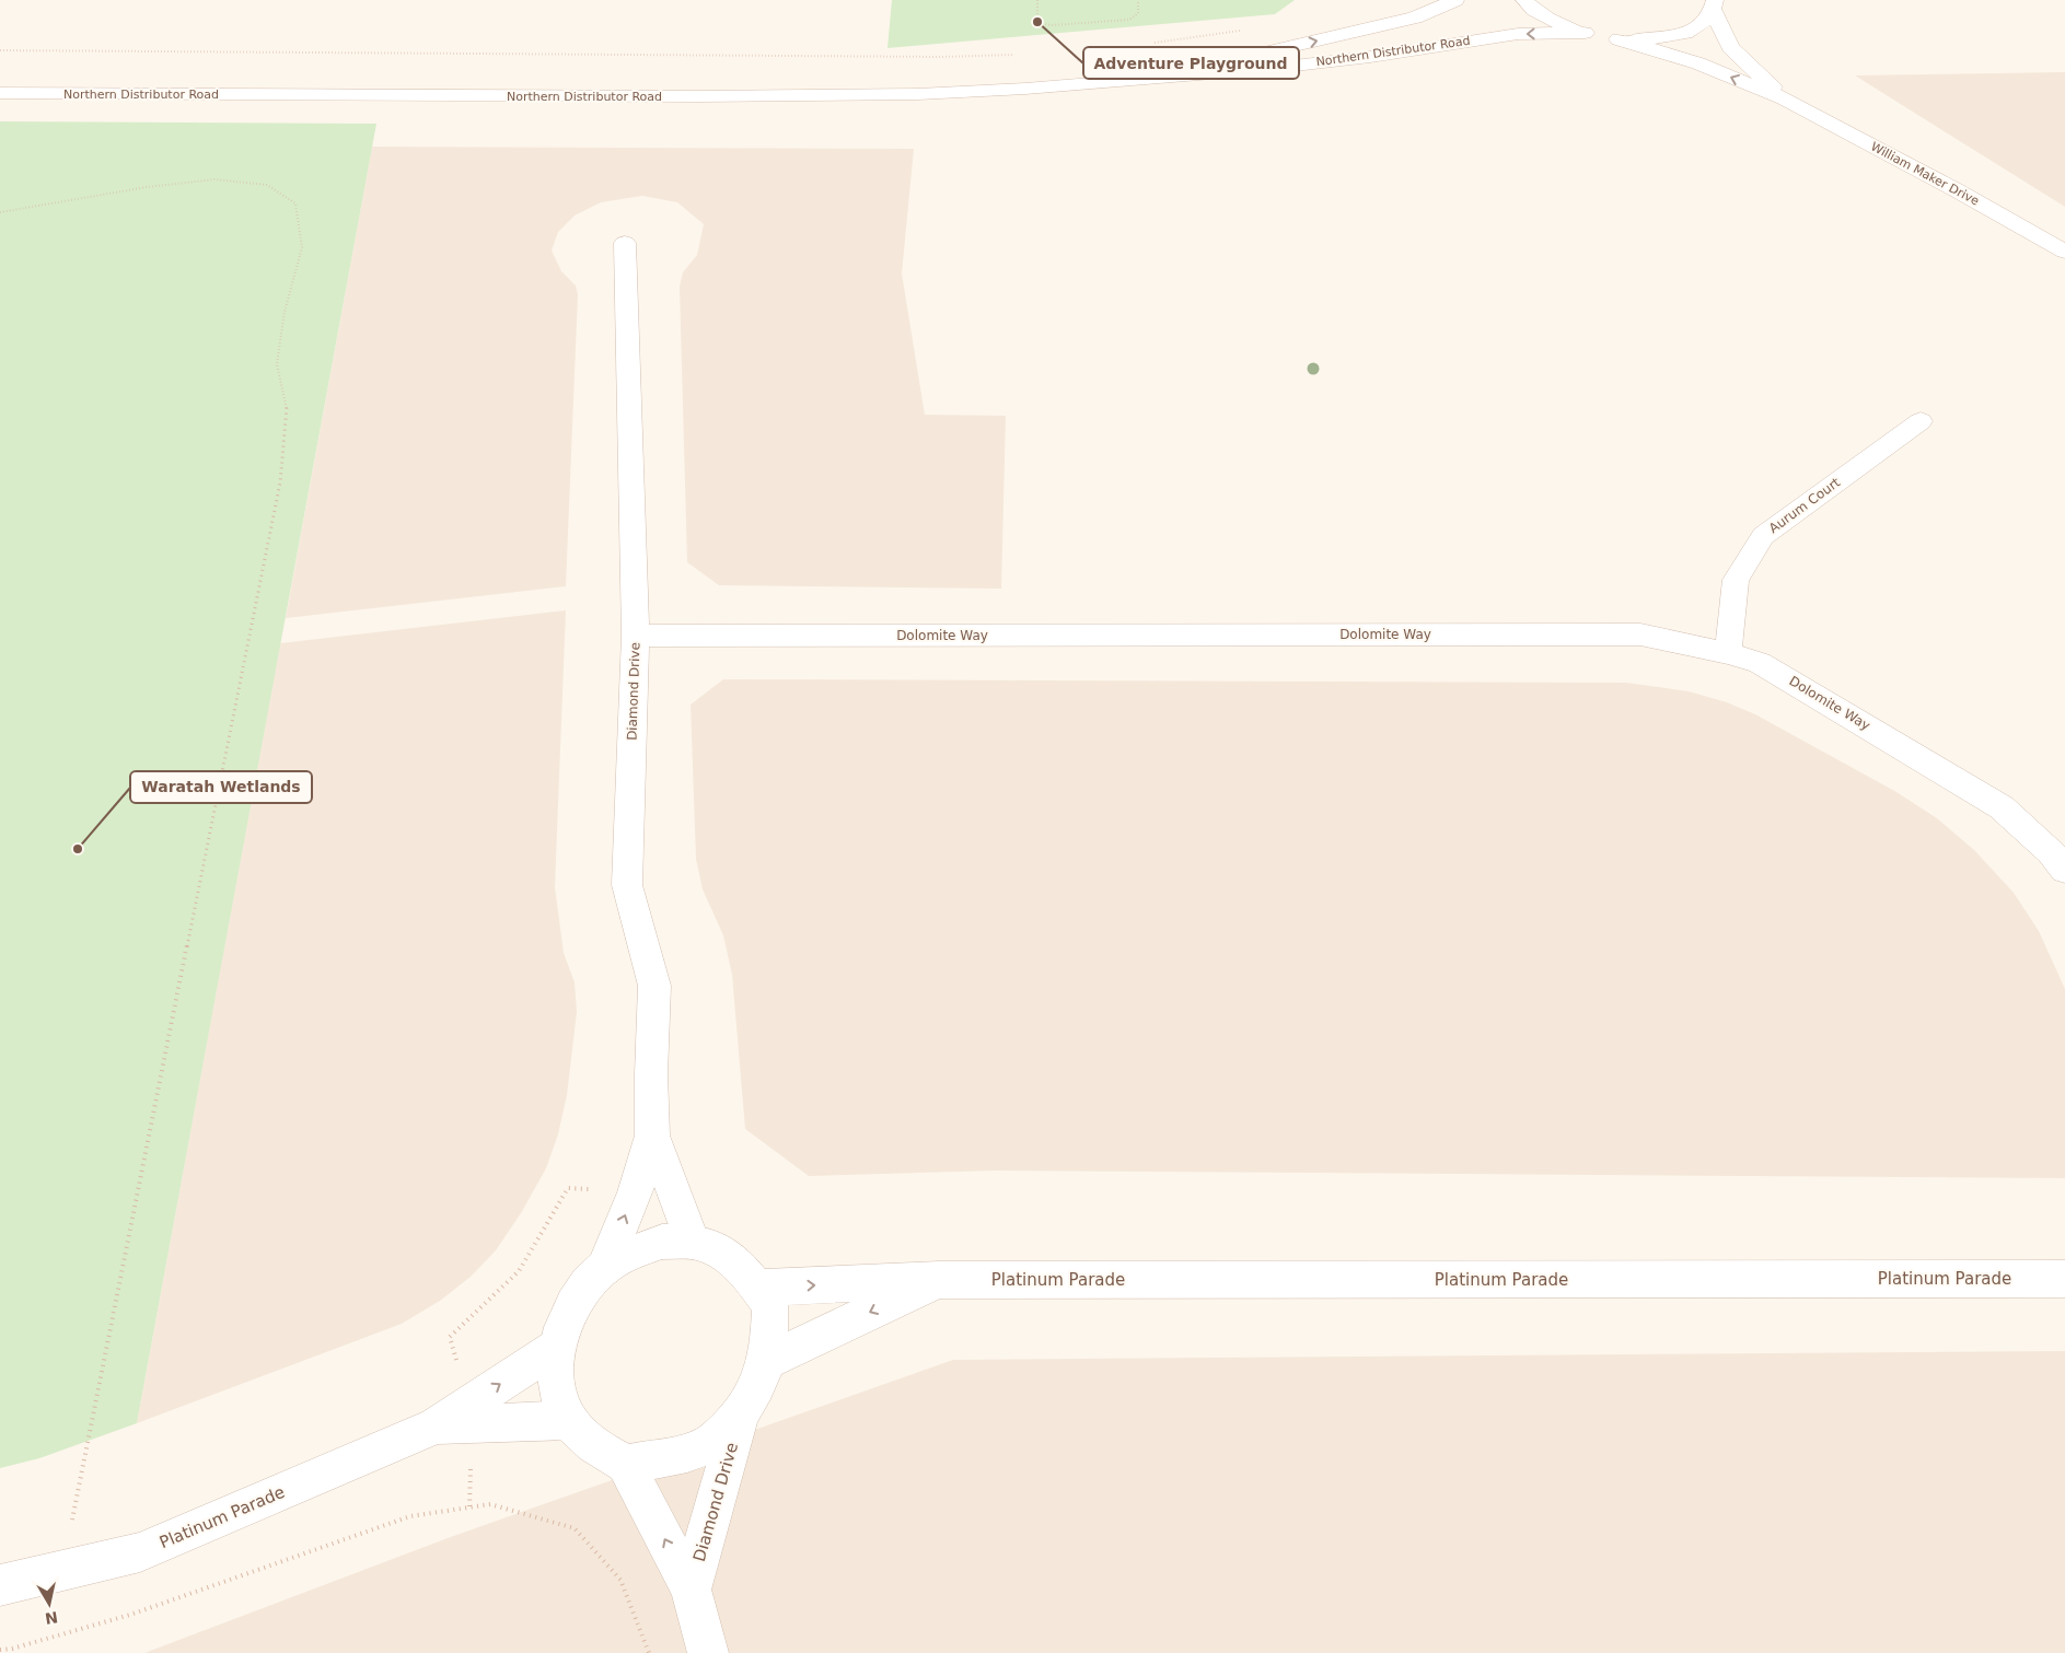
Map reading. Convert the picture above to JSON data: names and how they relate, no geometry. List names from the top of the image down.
{
  "streets": {
    "street": [
      "Northern Distributor Road",
      "William Maker Drive",
      "Aurum Court",
      "Dolomite Way",
      "Diamond Drive",
      "Platinum Parade"
    ]
  },
  "crossings": [
    ["Northern Distributor Road", "William Maker Drive"],
    ["Aurum Court", "Dolomite Way"],
    ["Dolomite Way", "Diamond Drive"]
  ],
  "places": ["Adventure Playground", "Waratah Wetlands"],
  "north": "bottom"
}
